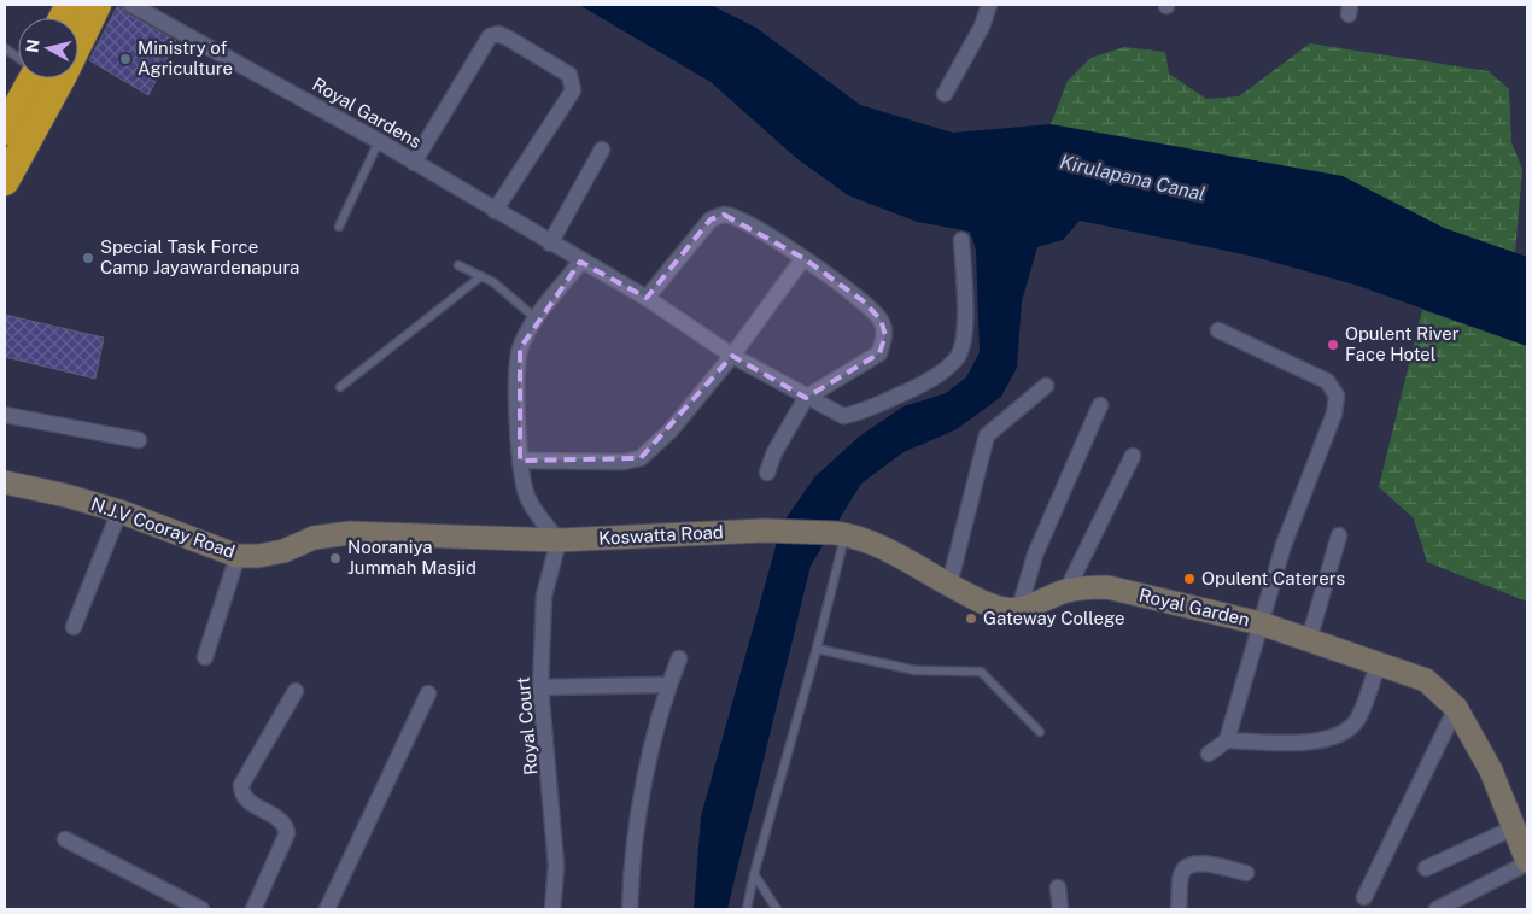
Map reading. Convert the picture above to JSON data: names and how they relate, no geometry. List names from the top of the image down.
{
  "streets": {
    "street": [
      "Royal Gardens",
      "N.J.V Cooray Road",
      "Koswatta Road",
      "Royal Garden",
      "Royal Court"
    ]
  },
  "crossings": [
    ["N.J.V Cooray Road", "Koswatta Road"],
    ["Koswatta Road", "Royal Garden"],
    ["Koswatta Road", "Royal Court"]
  ],
  "water": ["Kirulapana Canal"],
  "places": [
    "Ministry of Agriculture",
    "Special Task Force Camp Jayawardenapura",
    "Opulent River Face Hotel",
    "Nooraniya Jummah Masjid",
    "Opulent Caterers",
    "Gateway College"
  ],
  "north": "left"
}
